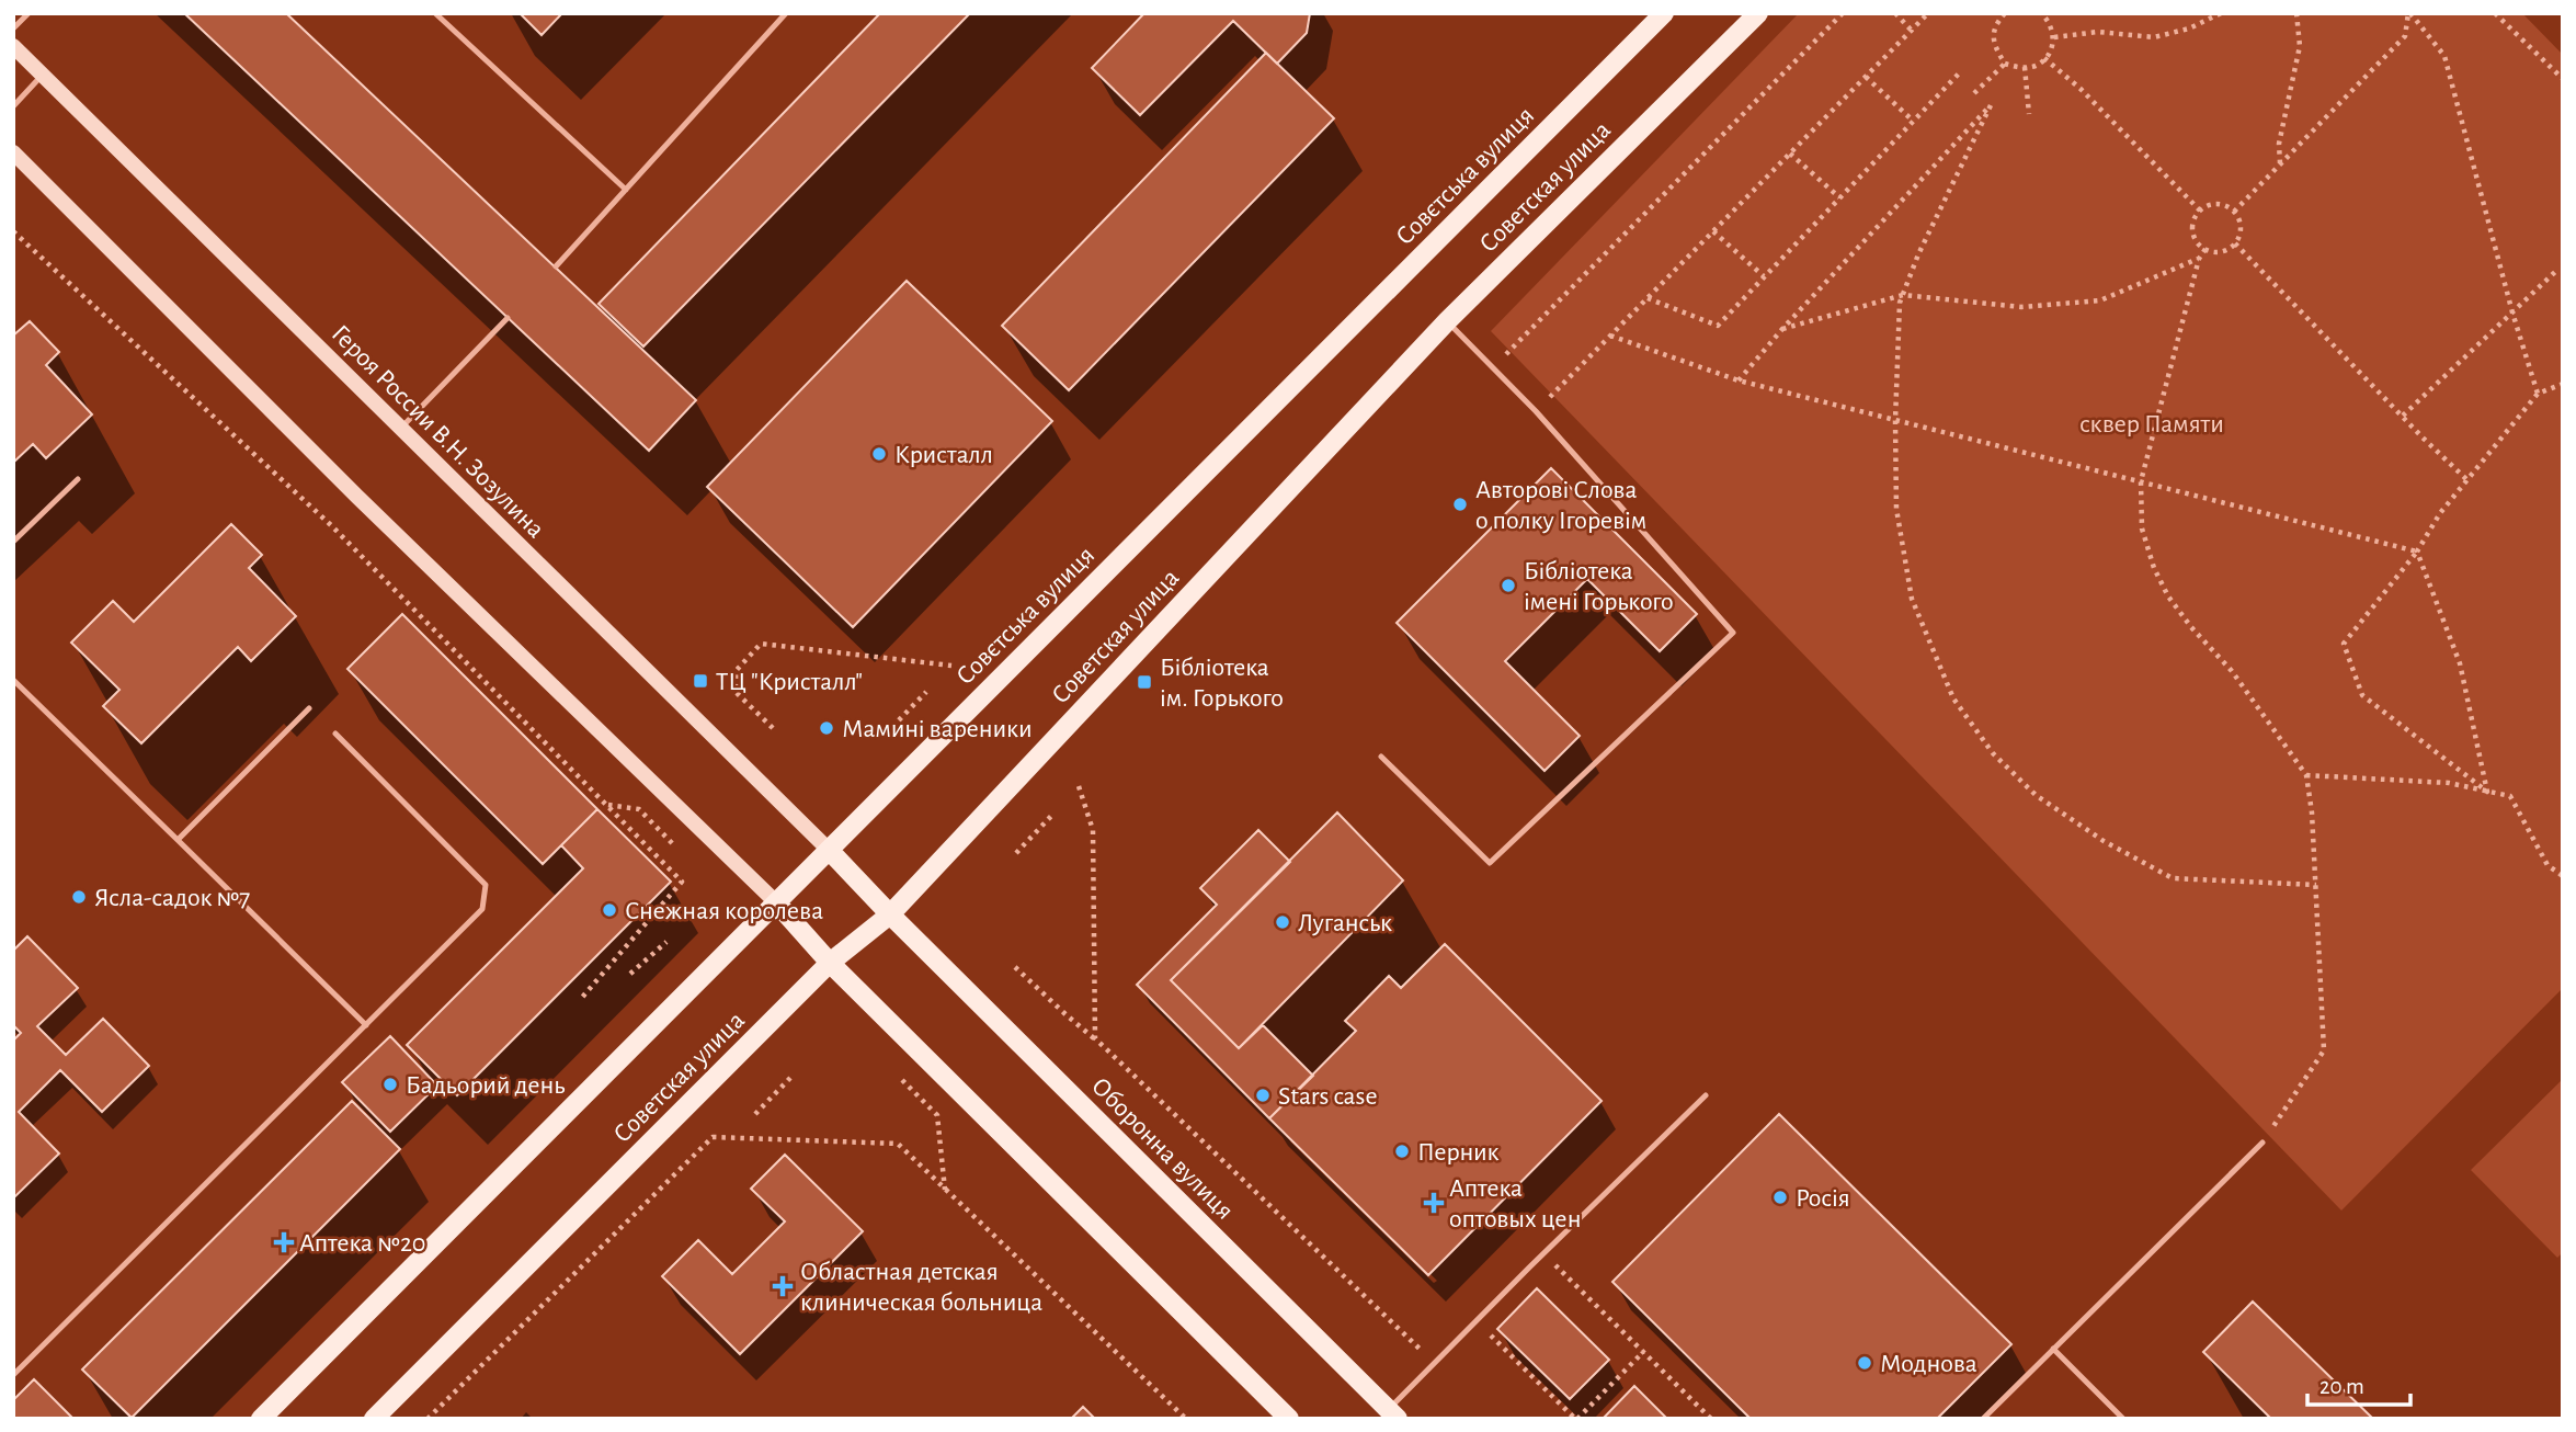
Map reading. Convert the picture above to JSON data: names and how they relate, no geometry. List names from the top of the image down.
{
  "streets": {
    "main road": [
      "Совєтська вулиця",
      "Советская улица",
      "Героя России В.Н. Зозулина",
      "Оборонна вулиця"
    ]
  },
  "crossings": [
    ["Совєтська вулиця", "Героя России В.Н. Зозулина"],
    ["Совєтська вулиця", "Оборонна вулиця"],
    ["Советская улица", "Оборонна вулиця"],
    ["Героя России В.Н. Зозулина", "Оборонна вулиця"]
  ],
  "parks": ["сквер Памяти"],
  "places": {
    "other": [
      "Кристалл",
      "Авторові Слова о полку Ігоревім",
      "Бібліотека імені Горького",
      "Мамині вареники",
      "Ясла-садок №7",
      "Снежная королева",
      "Луганськ",
      "Бадьорий день",
      "Stars case",
      "Перник",
      "Росія",
      "Моднова"
    ],
    "transit": ["ТЦ \"Кристалл\"", "Бібліотека ім. Горького"],
    "health": ["Аптека оптовых цен", "Аптека №20", "Областная детская клиническая больница"]
  },
  "scale_bar": "20 m"
}
